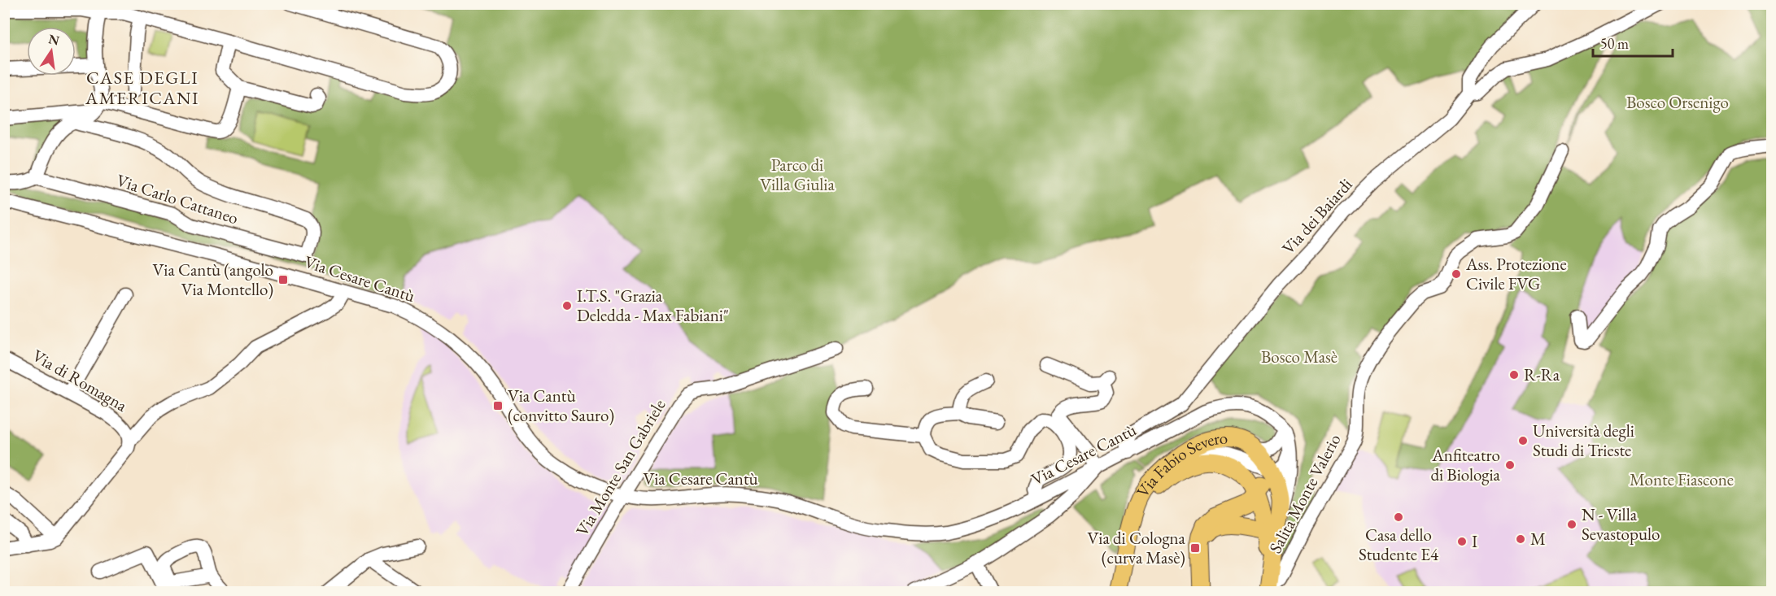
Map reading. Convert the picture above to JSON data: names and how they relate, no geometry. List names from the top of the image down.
{
  "streets": {
    "main road": ["Via Fabio Severo"],
    "street": [
      "Via Carlo Cattaneo",
      "Via dei Baiardi",
      "Via Cesare Cantù",
      "Via di Romagna",
      "Via Monte San Gabriele",
      "Salita Monte Valerio"
    ]
  },
  "crossings": [
    ["Via dei Baiardi", "Via Cesare Cantù"],
    ["Via Cesare Cantù", "Via Monte San Gabriele"],
    ["Via Cesare Cantù", "Via Fabio Severo"],
    ["Via Fabio Severo", "Salita Monte Valerio"]
  ],
  "districts": ["CASE DEGLI AMERICANI"],
  "parks": [
    "Bosco Orsenigo",
    "Parco di Villa Giulia",
    "Bosco Masè",
    "Monte Fiascone"
  ],
  "places": {
    "other": [
      "Ass. Protezione Civile FVG",
      "I.T.S. \"Grazia Deledda - Max Fabiani\"",
      "R-Ra",
      "Università degli Studi di Trieste",
      "Anfiteatro di Biologia",
      "Casa dello Studente E4",
      "N - Villa Sevastopulo",
      "M",
      "I"
    ],
    "transit": ["Via Cantù (angolo Via Montello)", "Via Cantù (convitto Sauro)", "Via di Cologna (curva Masè)"]
  },
  "scale_bar": "50 m",
  "north": "top"
}
